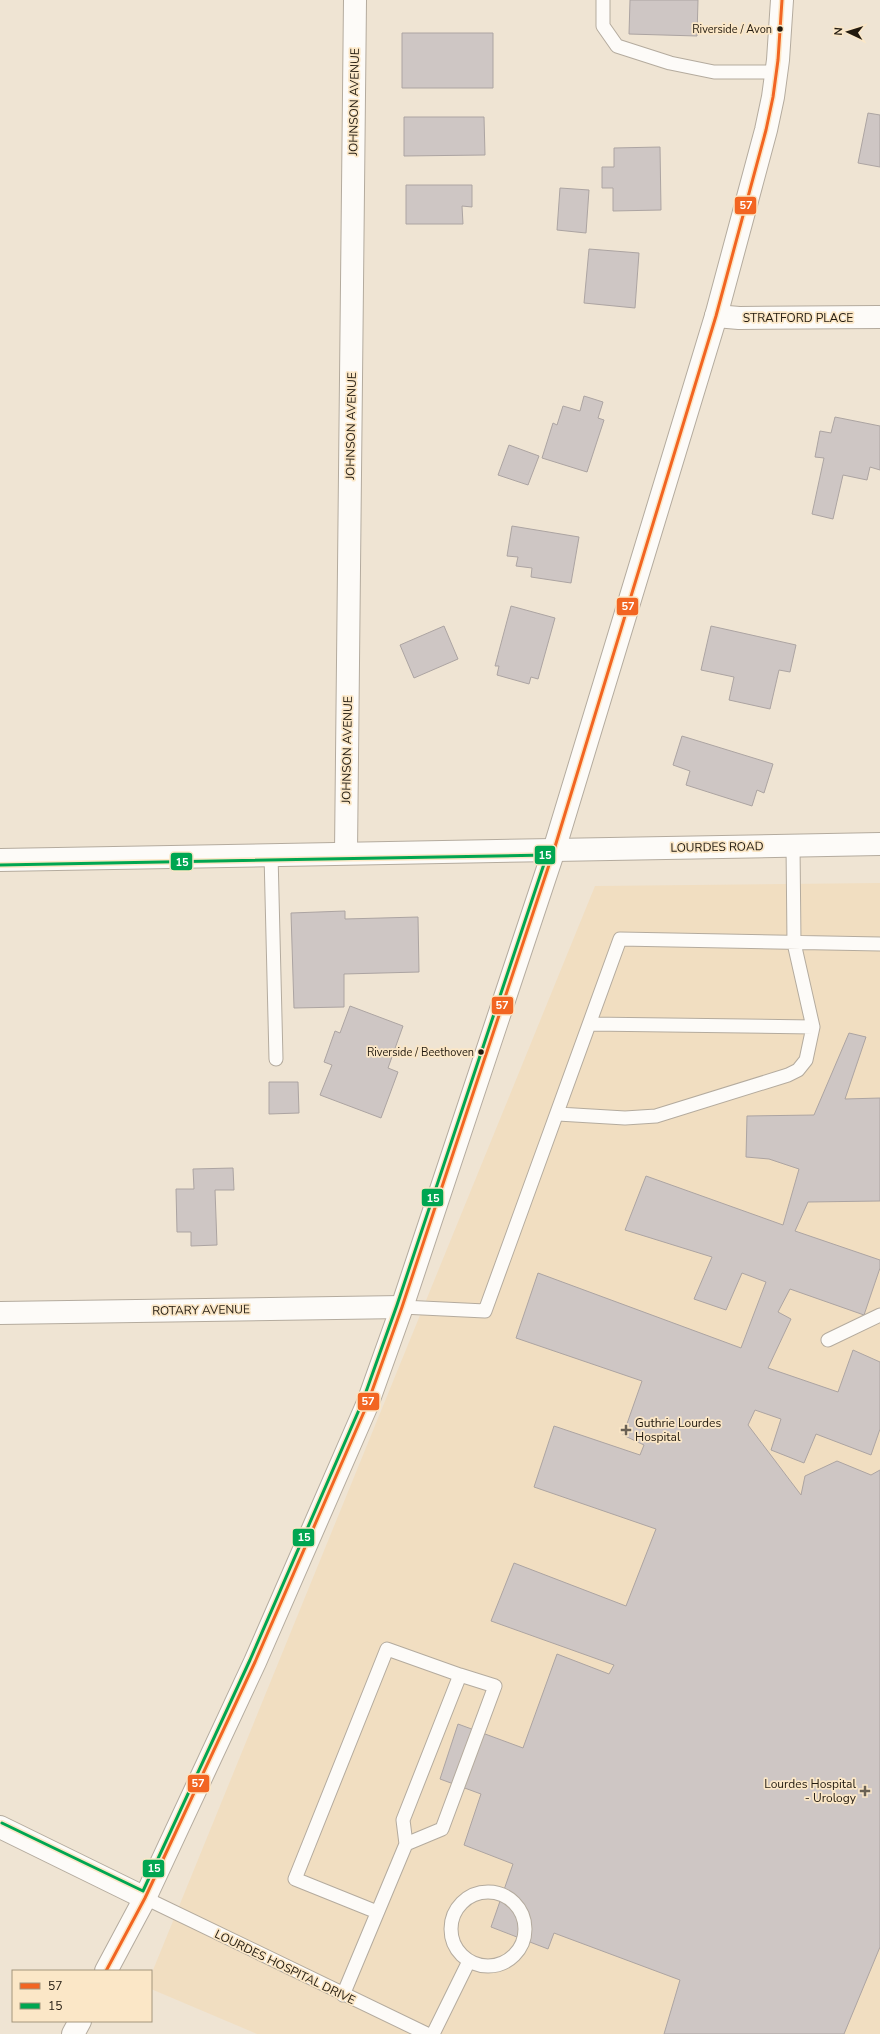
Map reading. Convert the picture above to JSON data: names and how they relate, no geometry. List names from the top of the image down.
{
  "streets": {
    "street": [
      "JOHNSON AVENUE",
      "STRATFORD PLACE",
      "LOURDES ROAD",
      "ROTARY AVENUE"
    ],
    "lane": ["LOURDES HOSPITAL DRIVE"]
  },
  "crossings": [
    ["JOHNSON AVENUE", "LOURDES ROAD"]
  ],
  "places": {
    "other": ["Riverside / Avon", "Riverside / Beethoven"],
    "health": ["Guthrie Lourdes Hospital", "Lourdes Hospital - Urology"]
  },
  "lines": ["transit line 57", "transit line 15"],
  "legend": ["57", "15"],
  "north": "left"
}
